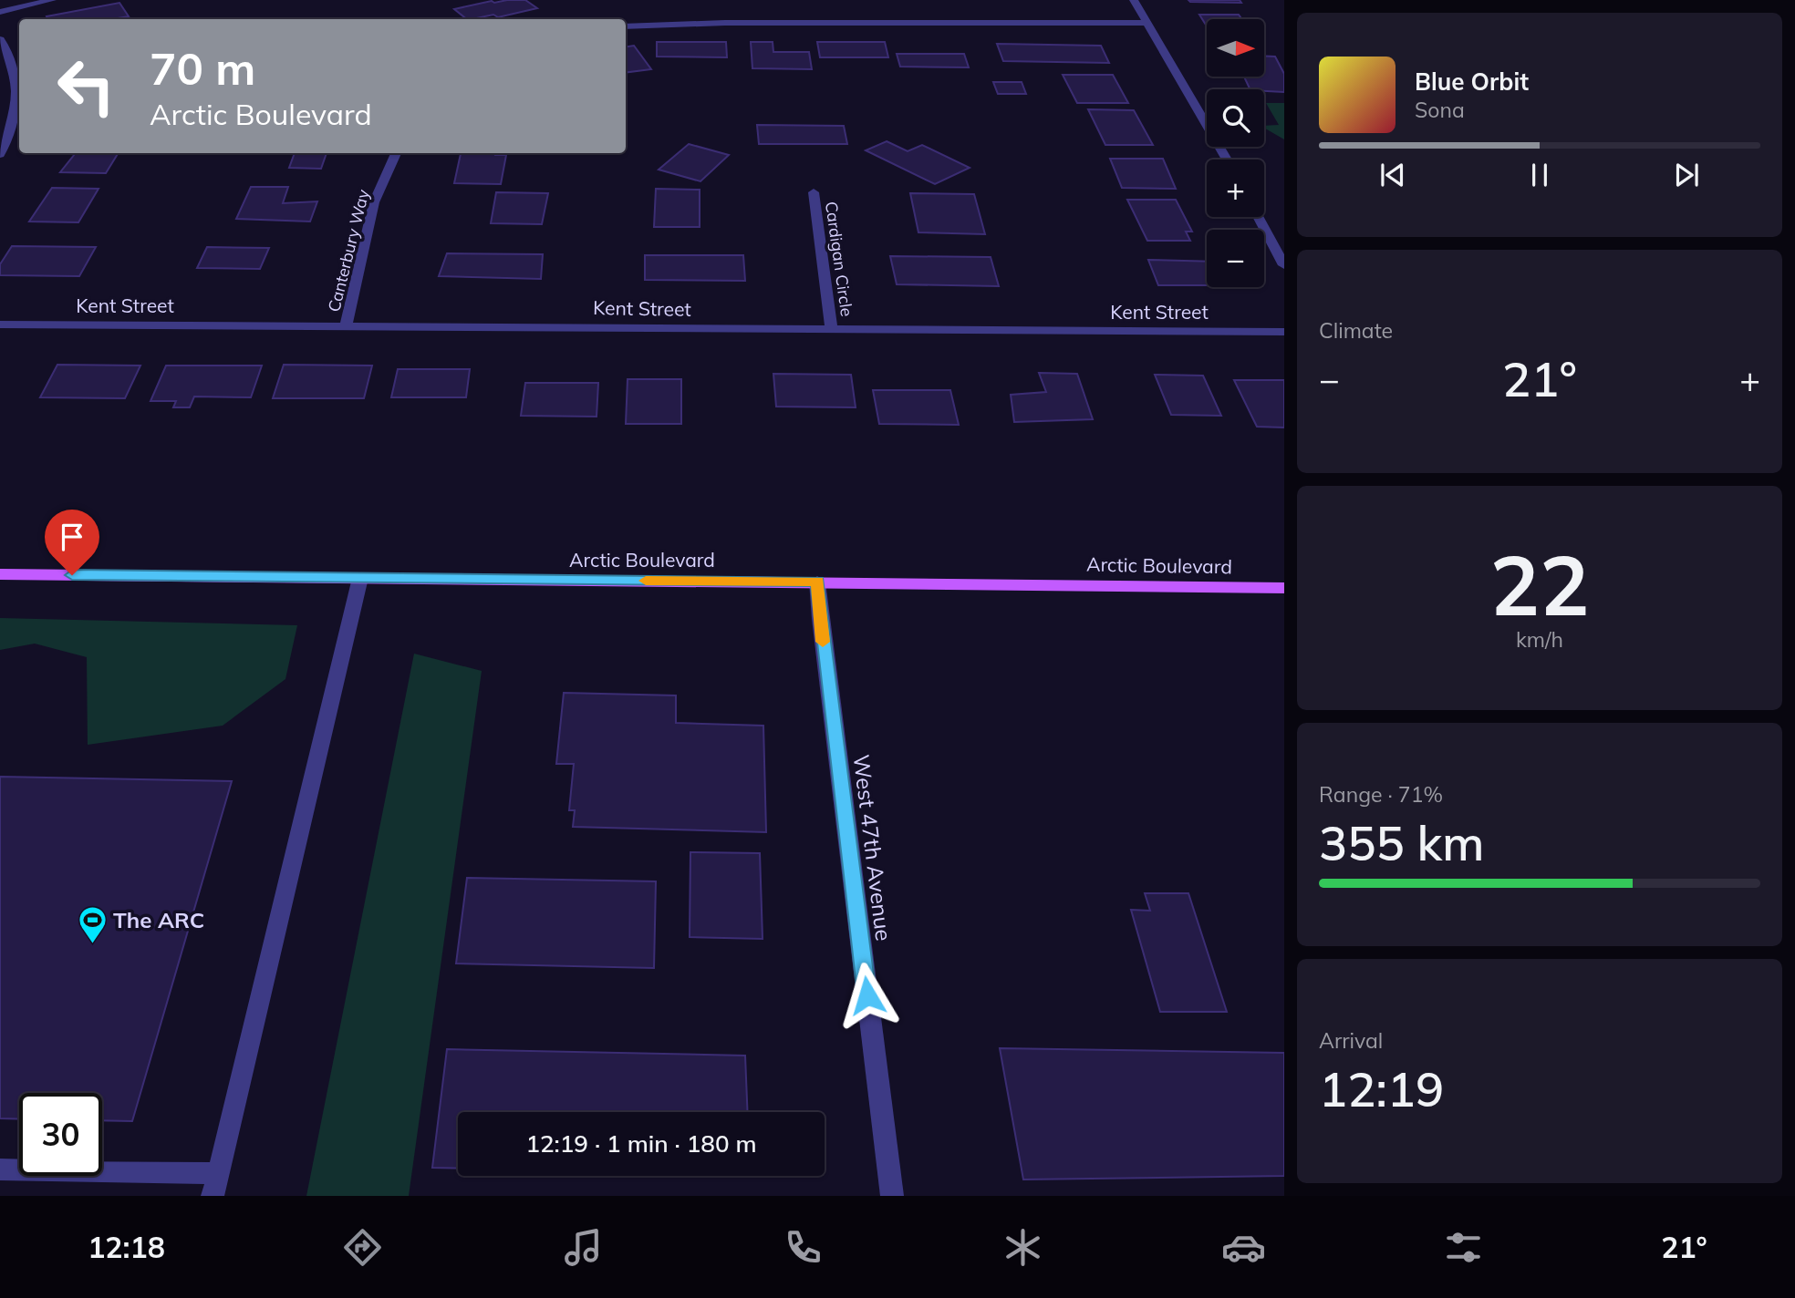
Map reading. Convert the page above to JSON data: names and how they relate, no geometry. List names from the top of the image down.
{
  "streets": {
    "main road": ["Arctic Boulevard"],
    "street": [
      "Canterbury Way",
      "Cardigan Circle",
      "Kent Street",
      "West 47th Avenue"
    ]
  },
  "crossings": [
    ["Canterbury Way", "Kent Street"],
    ["Cardigan Circle", "Kent Street"],
    ["Arctic Boulevard", "West 47th Avenue"]
  ],
  "places": {
    "sports": ["The ARC"]
  },
  "north": "right",
  "page": {
    "map_buttons": ["+", "−"],
    "turn": ["70 m", "Arctic Boulevard"],
    "song": ["Blue Orbit", "Sona"],
    "tile": [
      "Climate",
      ["22", "km/h"],
      ["Range · 71%", "355 km"],
      ["Arrival", "12:19"]
    ],
    "heat": ["−", "21°", "+"],
    "limit": "30",
    "trip": "12:19 · 1 min · 180 m",
    "tabs": ["12:18", "21°"]
  }
}
